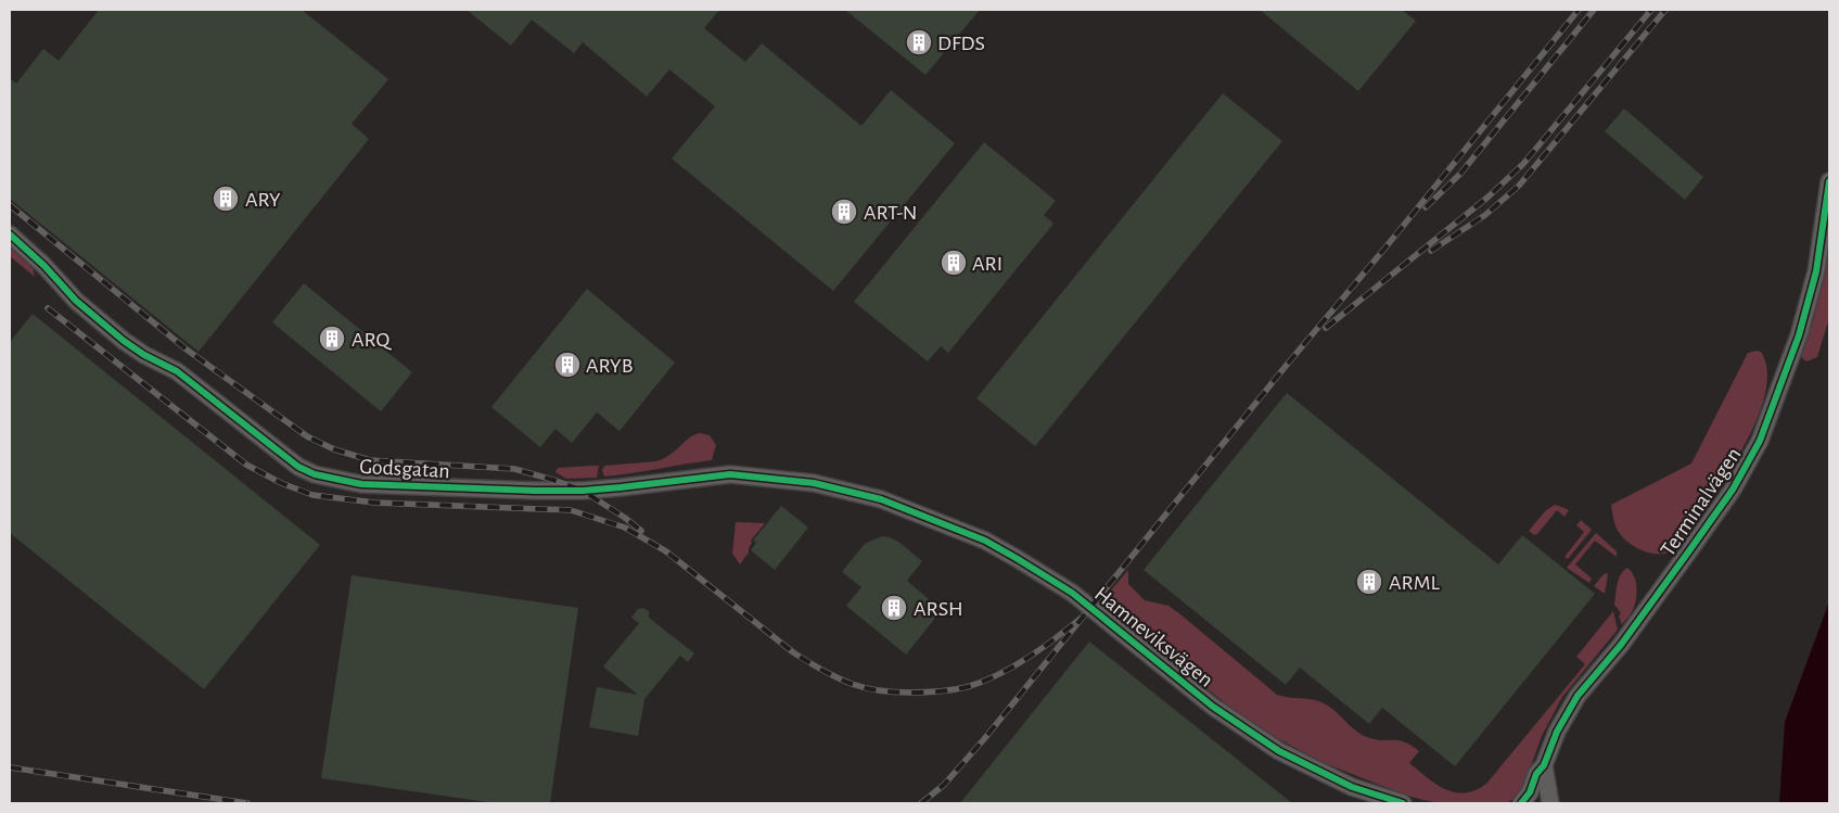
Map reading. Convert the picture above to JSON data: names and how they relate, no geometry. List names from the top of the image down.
{
  "streets": {
    "street": ["Godsgatan", "Terminalvägen", "Hamneviksvägen"]
  },
  "crossings": [
    ["Godsgatan", "Hamneviksvägen"]
  ],
  "places": {
    "building": [
      "DFDS",
      "ARY",
      "ART-N",
      "ARI",
      "ARQ",
      "ARYB",
      "ARML",
      "ARSH"
    ]
  }
}
